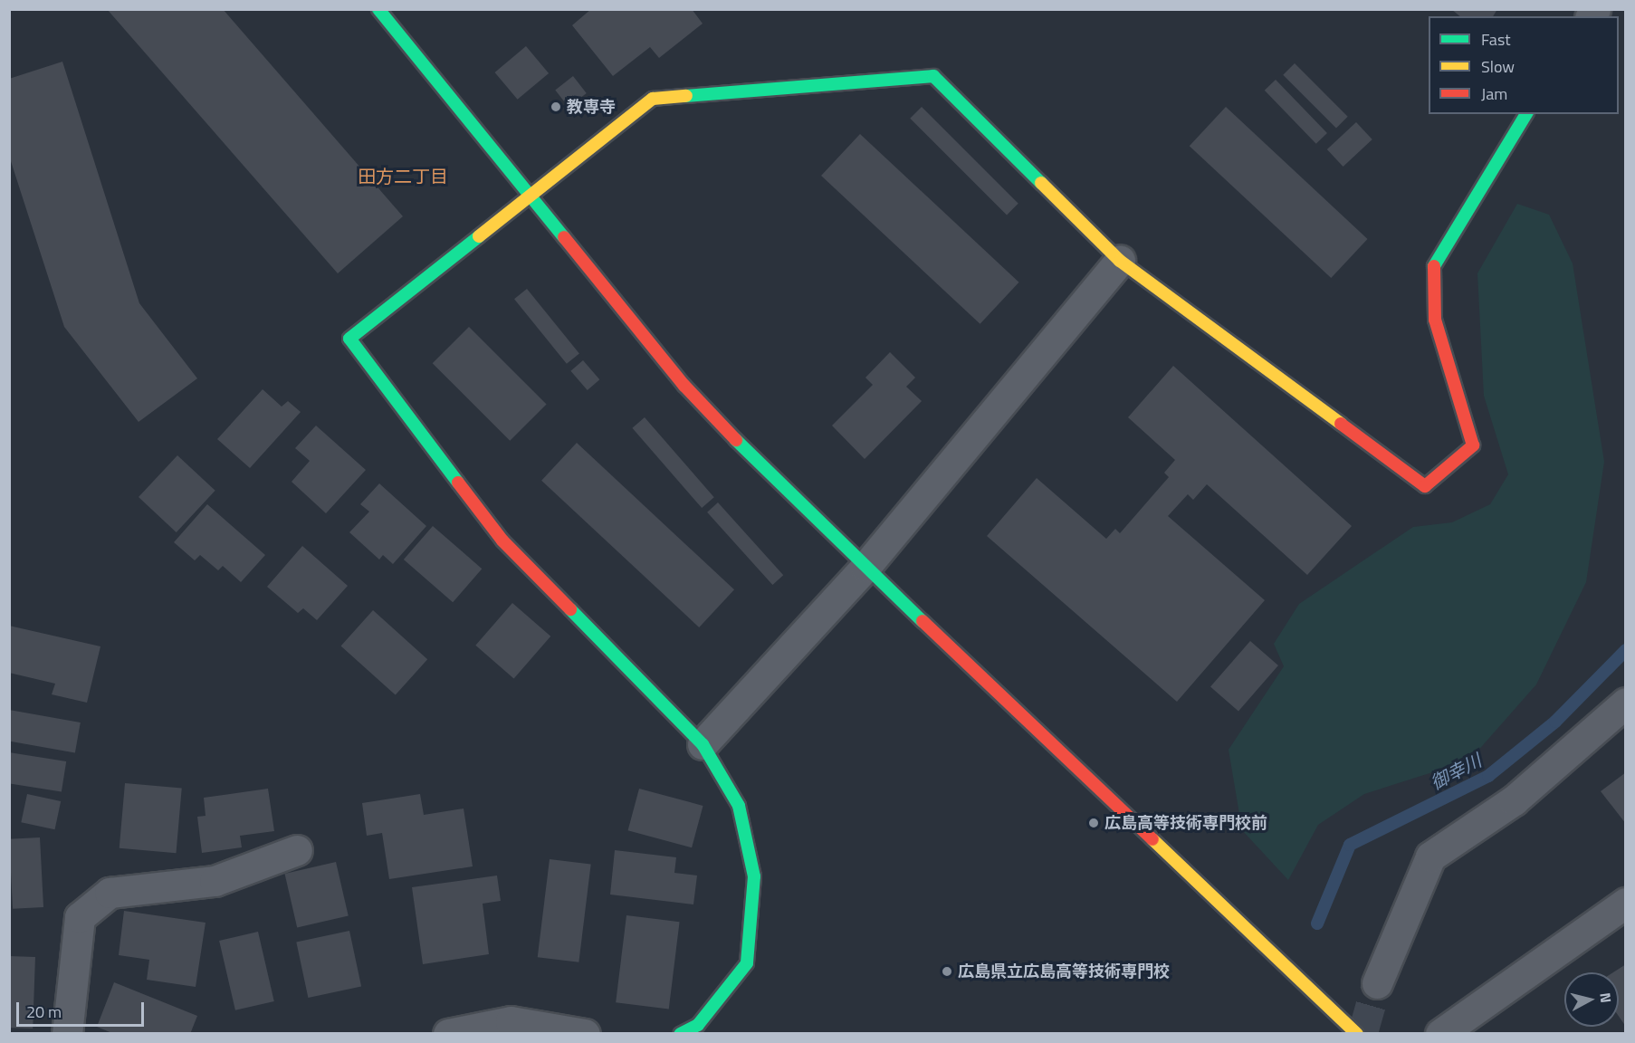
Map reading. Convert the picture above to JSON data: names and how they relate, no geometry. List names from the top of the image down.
{
  "districts": ["田方二丁目"],
  "water": ["御幸川"],
  "places": ["教専寺", "広島高等技術専門校前", "広島県立広島高等技術専門校"],
  "legend": ["Fast", "Slow", "Jam"],
  "scale_bar": "20 m",
  "north": "right"
}
